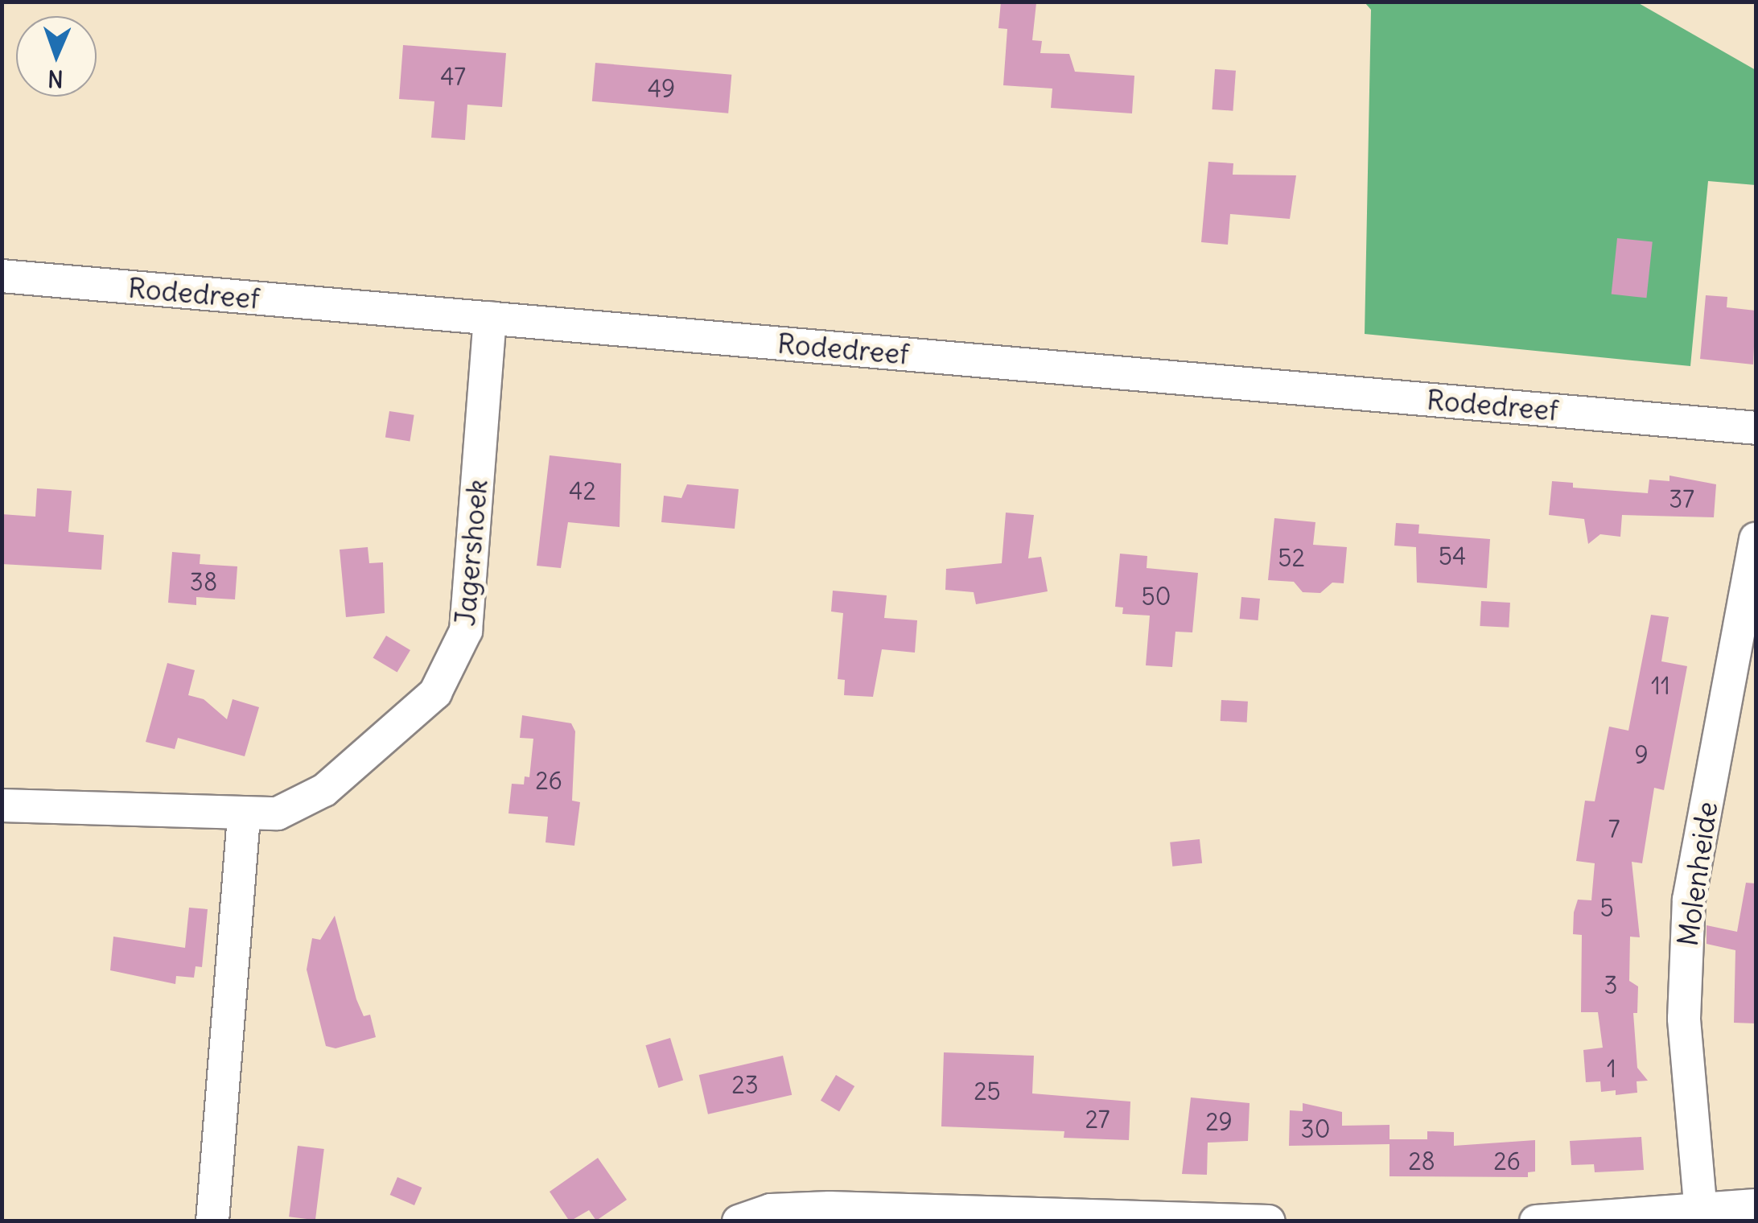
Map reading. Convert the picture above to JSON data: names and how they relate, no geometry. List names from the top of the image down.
{
  "streets": {
    "street": ["Rodedreef", "Jagershoek", "Molenheide"]
  },
  "crossings": [
    ["Rodedreef", "Jagershoek"]
  ],
  "house_numbers": [
    "47",
    "49",
    "42",
    "37",
    "54",
    "52",
    "38",
    "50",
    "11",
    "9",
    "26",
    "7",
    "5",
    "3",
    "1",
    "23",
    "25",
    "27",
    "29",
    "30",
    "28",
    "26"
  ],
  "north": "bottom"
}
